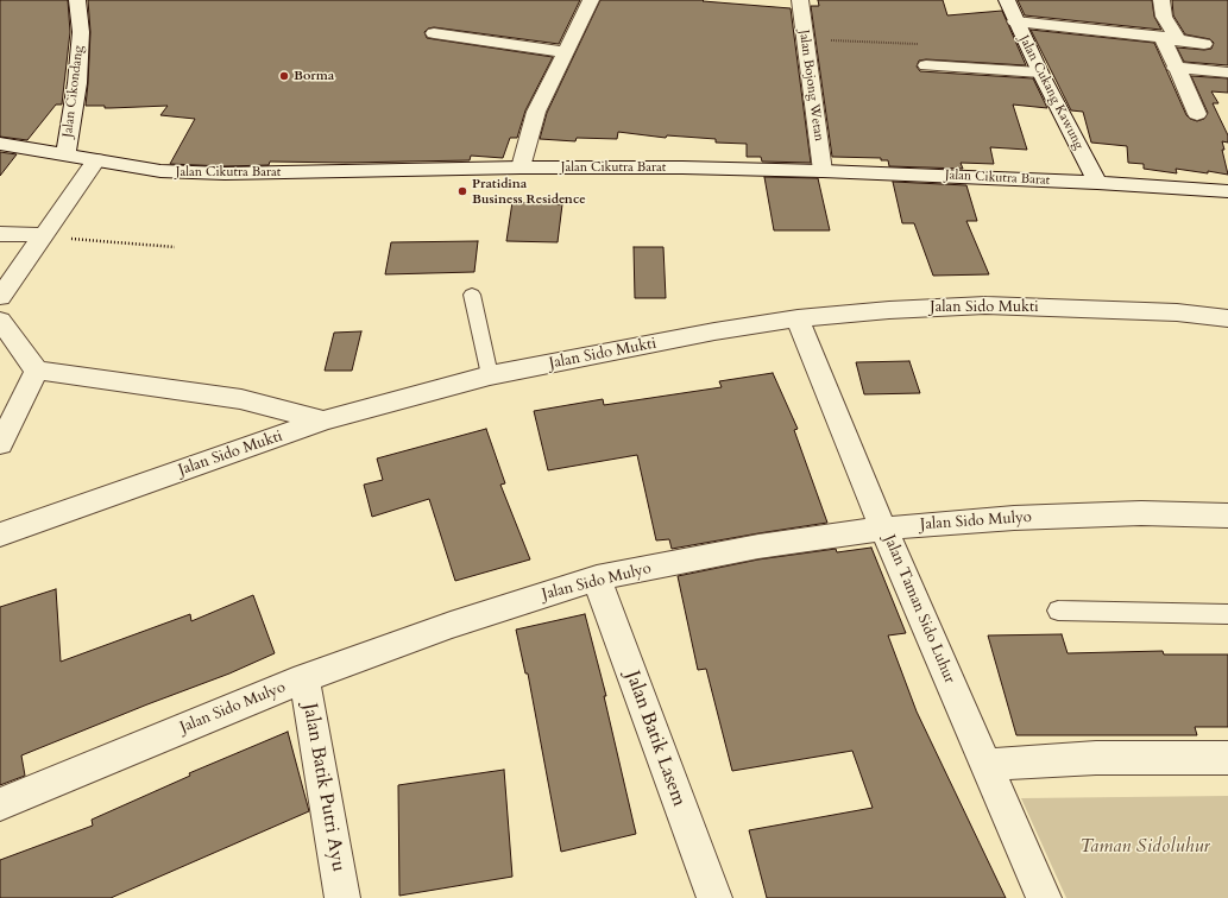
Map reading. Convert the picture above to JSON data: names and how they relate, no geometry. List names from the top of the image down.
{
  "streets": {
    "street": [
      "Jalan Bojong Wetan",
      "Jalan Cikondang",
      "Jalan Cukang Kawung",
      "Jalan Cikutra Barat",
      "Jalan Sido Mukti",
      "Jalan Sido Mulyo",
      "Jalan Taman Sido Luhur",
      "Jalan Batik Lasem",
      "Jalan Batik Putri Ayu"
    ]
  },
  "crossings": [
    ["Jalan Bojong Wetan", "Jalan Cikutra Barat"],
    ["Jalan Cikondang", "Jalan Cikutra Barat"],
    ["Jalan Cukang Kawung", "Jalan Cikutra Barat"],
    ["Jalan Sido Mukti", "Jalan Taman Sido Luhur"],
    ["Jalan Sido Mulyo", "Jalan Taman Sido Luhur"],
    ["Jalan Sido Mulyo", "Jalan Batik Lasem"],
    ["Jalan Sido Mulyo", "Jalan Batik Putri Ayu"]
  ],
  "parks": ["Taman Sidoluhur"],
  "places": ["Borma", "Pratidina Business Residence"]
}
